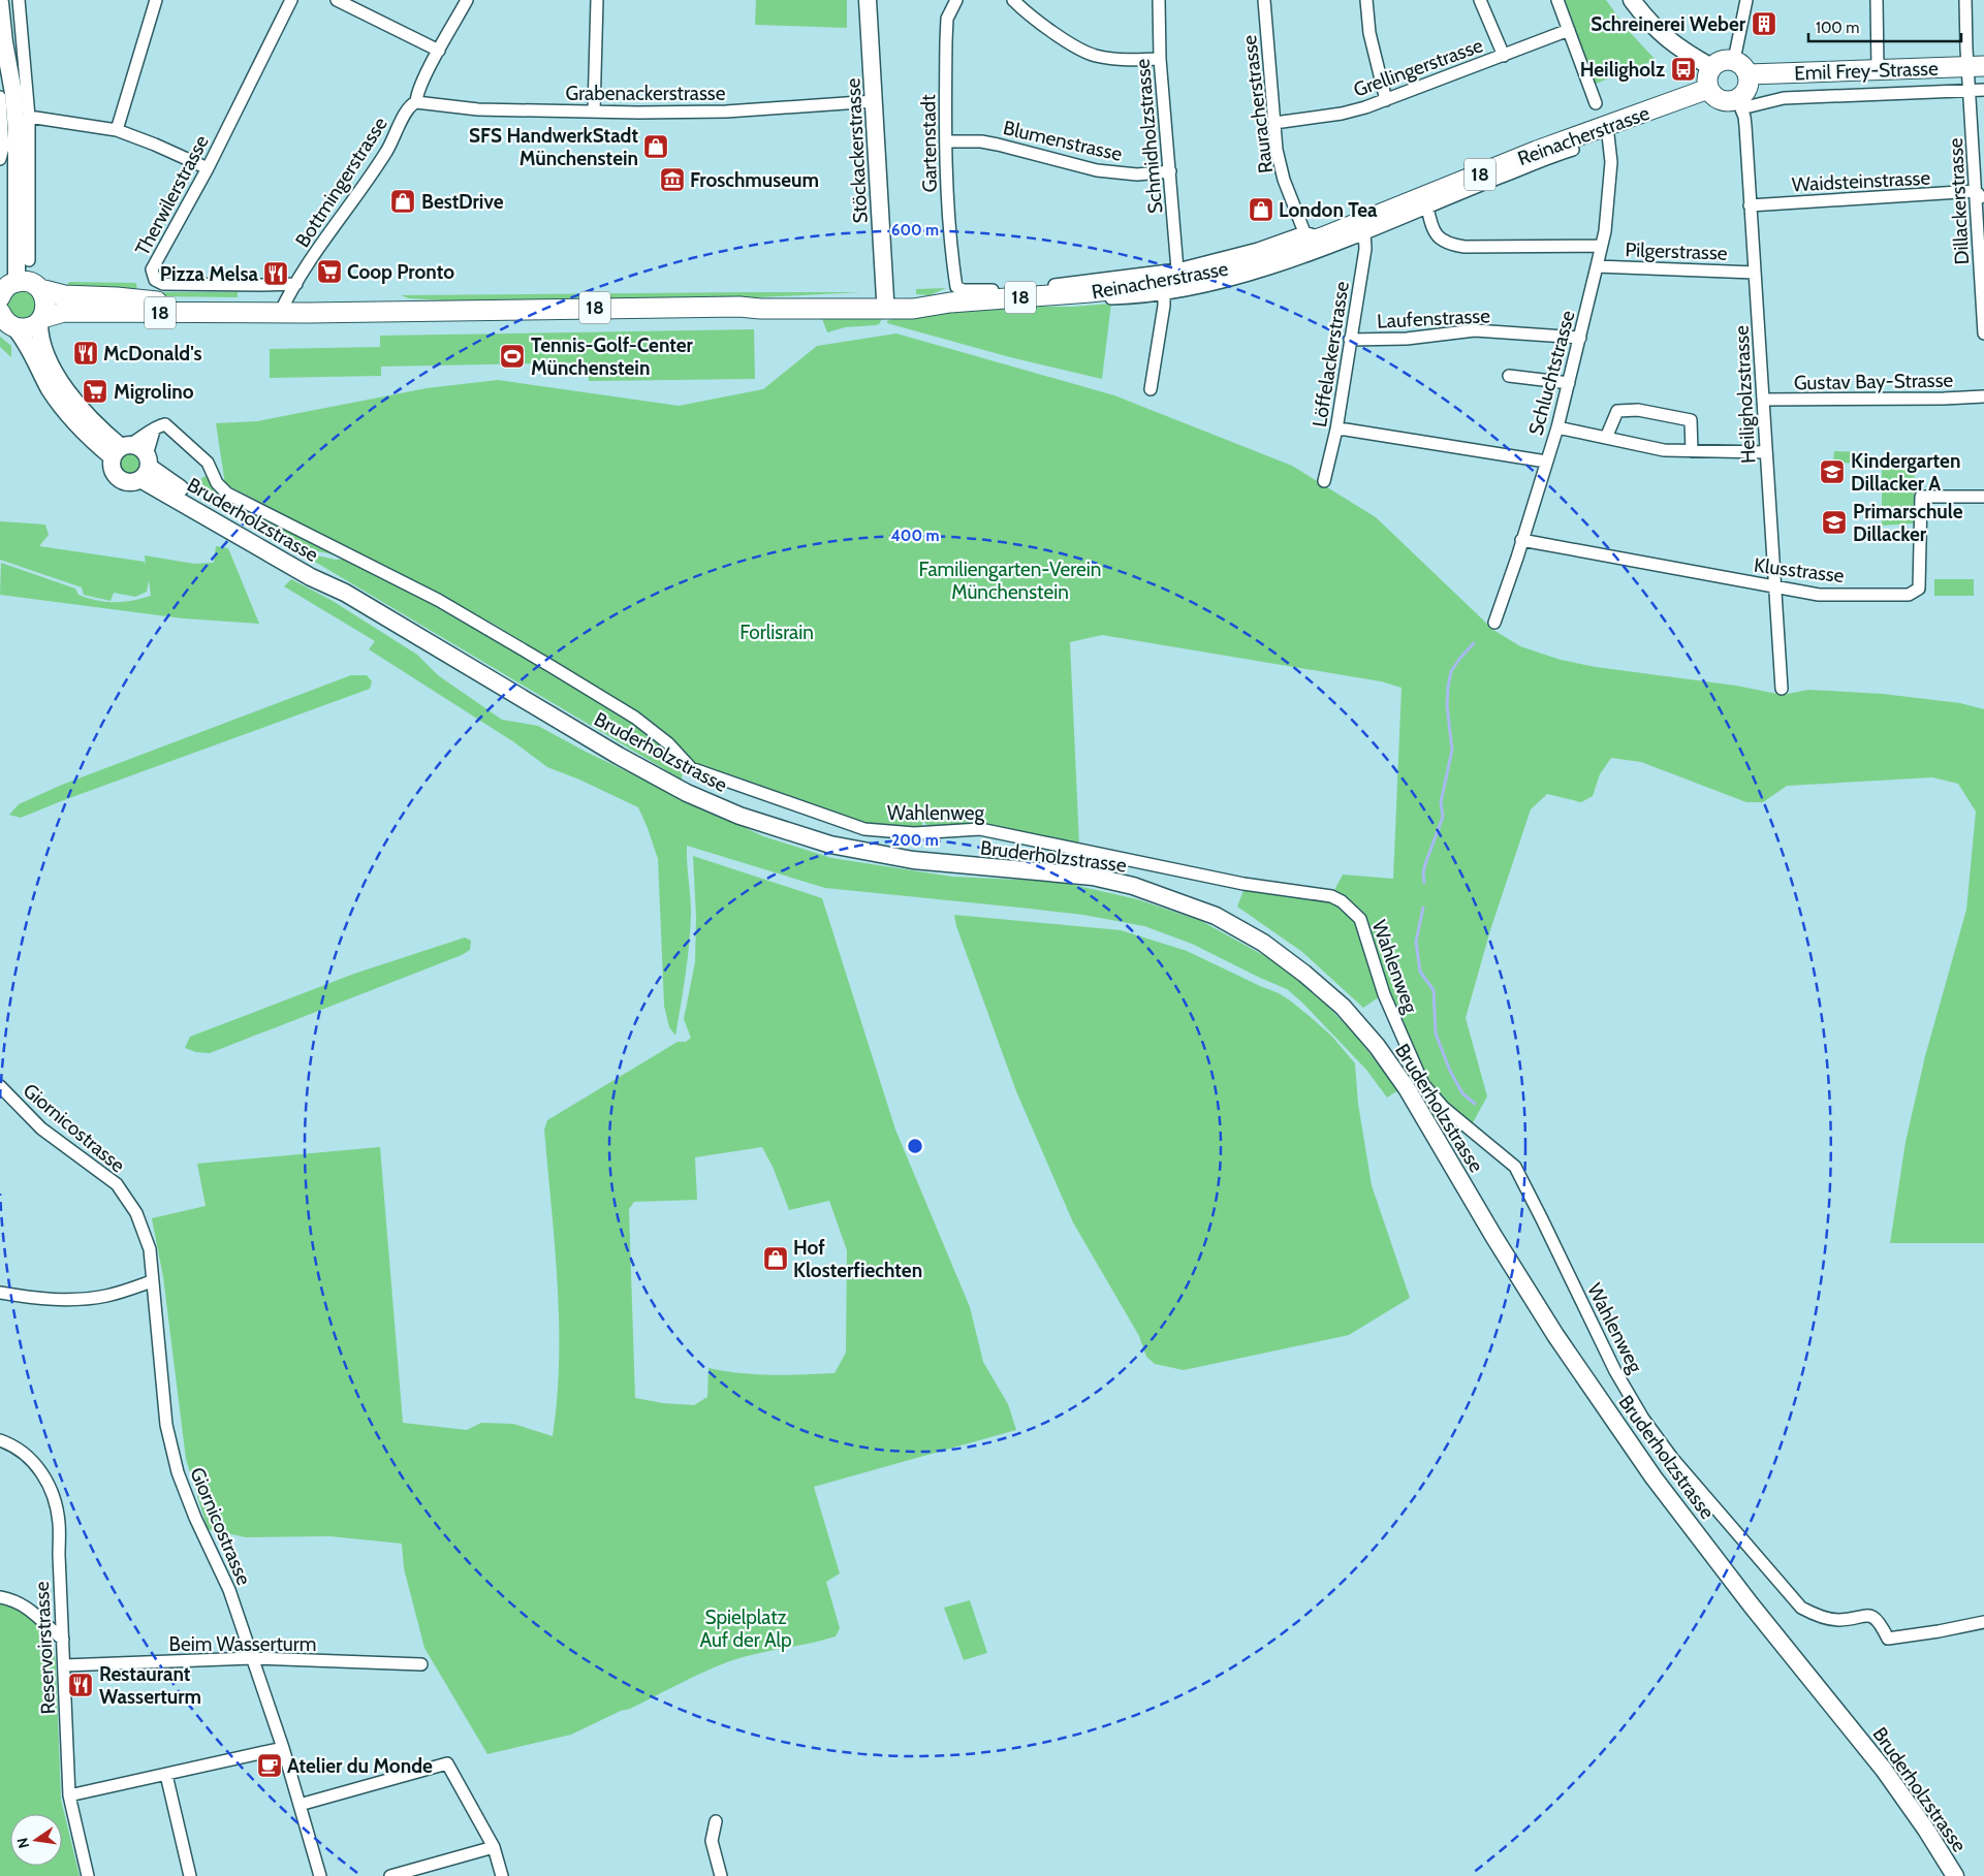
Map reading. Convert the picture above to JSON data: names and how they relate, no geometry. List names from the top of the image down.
{
  "streets": {
    "main road": [
      "Emil Frey-Strasse",
      "Reinacherstrasse",
      "Stöckackerstrasse",
      "18",
      "Bruderholzstrasse"
    ],
    "street": [
      "Grellingerstrasse",
      "Grabenackerstrasse",
      "Rauracherstrasse",
      "Schmidholzstrasse",
      "Blumenstrasse",
      "Gartenstadt",
      "Waidsteinstrasse",
      "Bottmingerstrasse",
      "Therwilerstrasse",
      "Dillackerstrasse",
      "Pilgerstrasse",
      "Laufenstrasse",
      "Löffelackerstrasse",
      "Schluchtstrasse",
      "Gustav Bay-Strasse",
      "Heiligholzstrasse",
      "Klusstrasse",
      "Wahlenweg",
      "Giornicostrasse",
      "Beim Wasserturm",
      "Reservoirstrasse"
    ]
  },
  "crossings": [
    ["Grellingerstrasse", "Rauracherstrasse"],
    ["Emil Frey-Strasse", "Reinacherstrasse"],
    ["Emil Frey-Strasse", "Dillackerstrasse"],
    ["Emil Frey-Strasse", "Heiligholzstrasse"],
    ["Grabenackerstrasse", "Stöckackerstrasse"],
    ["Grabenackerstrasse", "Bottmingerstrasse"],
    ["Rauracherstrasse", "Reinacherstrasse"],
    ["Reinacherstrasse", "Schmidholzstrasse"],
    ["Reinacherstrasse", "Gartenstadt"],
    ["Reinacherstrasse", "Stöckackerstrasse"],
    ["Reinacherstrasse", "18"],
    ["Reinacherstrasse", "Schluchtstrasse"],
    ["Reinacherstrasse", "Heiligholzstrasse"],
    ["Schmidholzstrasse", "Blumenstrasse"],
    ["Blumenstrasse", "Gartenstadt"],
    ["Stöckackerstrasse", "18"],
    ["18", "Bottmingerstrasse"],
    ["18", "Therwilerstrasse"],
    ["Waidsteinstrasse", "Dillackerstrasse"],
    ["Waidsteinstrasse", "Heiligholzstrasse"],
    ["Bottmingerstrasse", "Therwilerstrasse"],
    ["Pilgerstrasse", "Schluchtstrasse"],
    ["Pilgerstrasse", "Heiligholzstrasse"],
    ["Laufenstrasse", "Löffelackerstrasse"],
    ["Laufenstrasse", "Schluchtstrasse"],
    ["Schluchtstrasse", "Klusstrasse"],
    ["Gustav Bay-Strasse", "Heiligholzstrasse"],
    ["Heiligholzstrasse", "Klusstrasse"],
    ["Giornicostrasse", "Beim Wasserturm"],
    ["Beim Wasserturm", "Reservoirstrasse"]
  ],
  "parks": ["Familiengarten-Verein Münchenstein", "Forlisrain", "Spielplatz Auf der Alp"],
  "places": {
    "building": ["Schreinerei Weber"],
    "bus stop": ["Heiligholz"],
    "shop": [
      "SFS HandwerkStadt Münchenstein",
      "BestDrive",
      "London Tea",
      "Hof Klosterfiechten"
    ],
    "museum": ["Froschmuseum"],
    "supermarket": ["Coop Pronto", "Migrolino"],
    "restaurant": ["Pizza Melsa", "McDonald's", "Restaurant Wasserturm"],
    "sports": ["Tennis-Golf-Center Münchenstein"],
    "school or university": ["Kindergarten Dillacker A", "Primarschule Dillacker"],
    "cafe": ["Atelier du Monde"]
  },
  "scale_bar": "100 m",
  "north": "left",
  "rings": ["600 m", "400 m", "200 m"]
}
